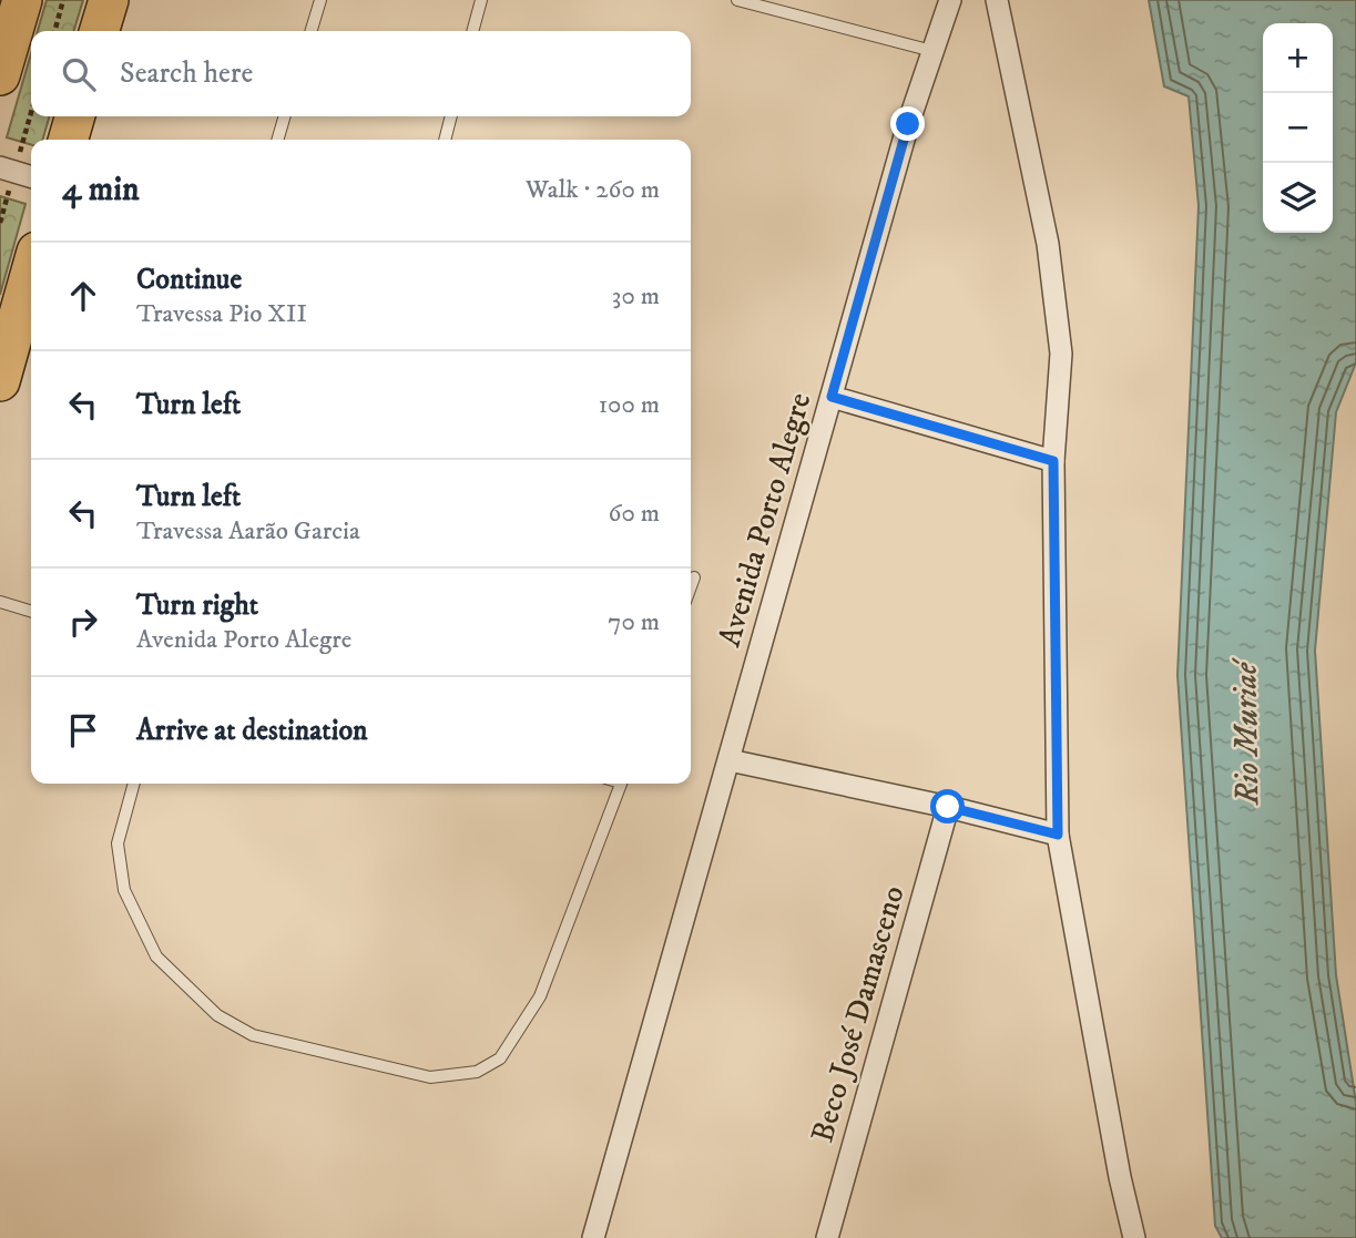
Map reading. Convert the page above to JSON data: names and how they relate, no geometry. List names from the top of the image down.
{
  "streets": {
    "street": ["Avenida Porto Alegre", "Beco José Damasceno"]
  },
  "water": ["Rio Muriaé"],
  "page": {
    "map_buttons": ["+", "−"],
    "search": "Search here",
    "heading": ["4 min", "Walk · 260 m"],
    "list": [
      ["Continue", "Travessa Pio XII", "30 m"],
      ["Turn left", "100 m"],
      ["Turn left", "Travessa Aarão Garcia", "60 m"],
      ["Turn right", "Avenida Porto Alegre", "70 m"],
      "Arrive at destination"
    ]
  }
}
